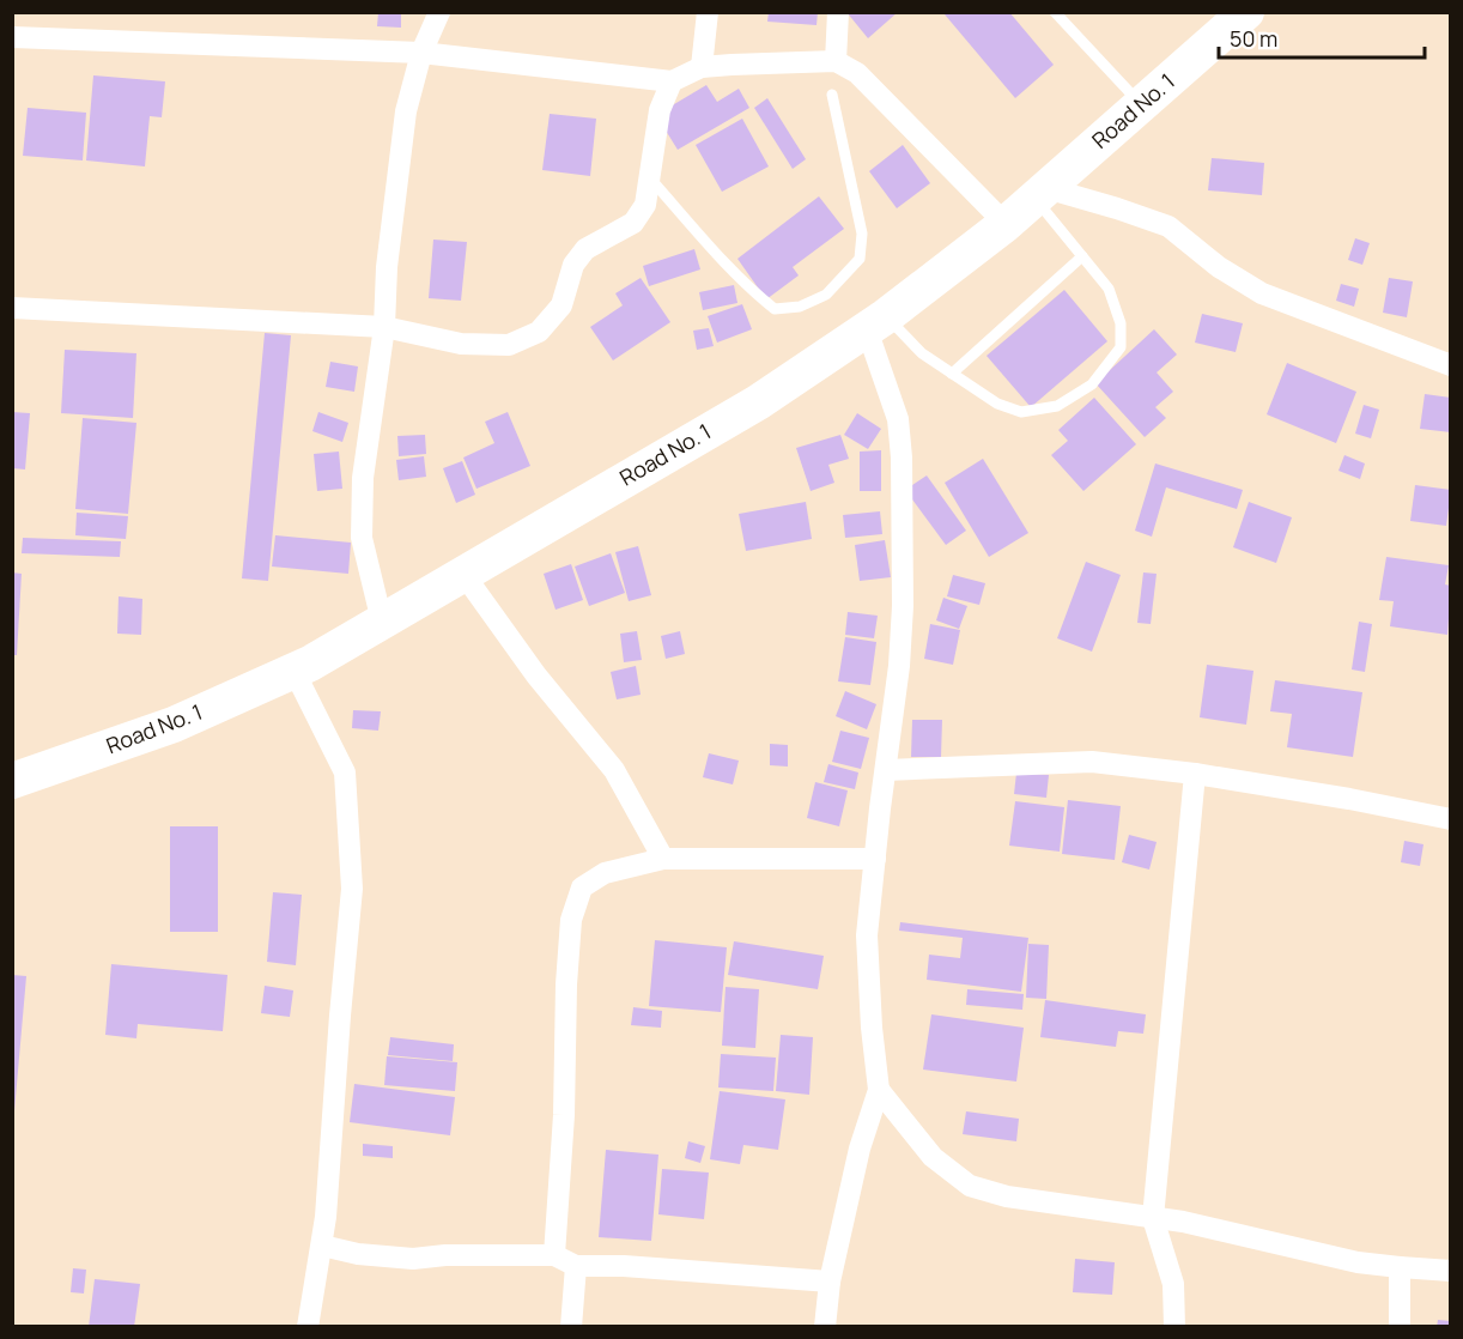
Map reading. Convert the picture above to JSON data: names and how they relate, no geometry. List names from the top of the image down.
{
  "streets": {
    "highway": ["Road No. 1"]
  },
  "scale_bar": "50 m"
}
